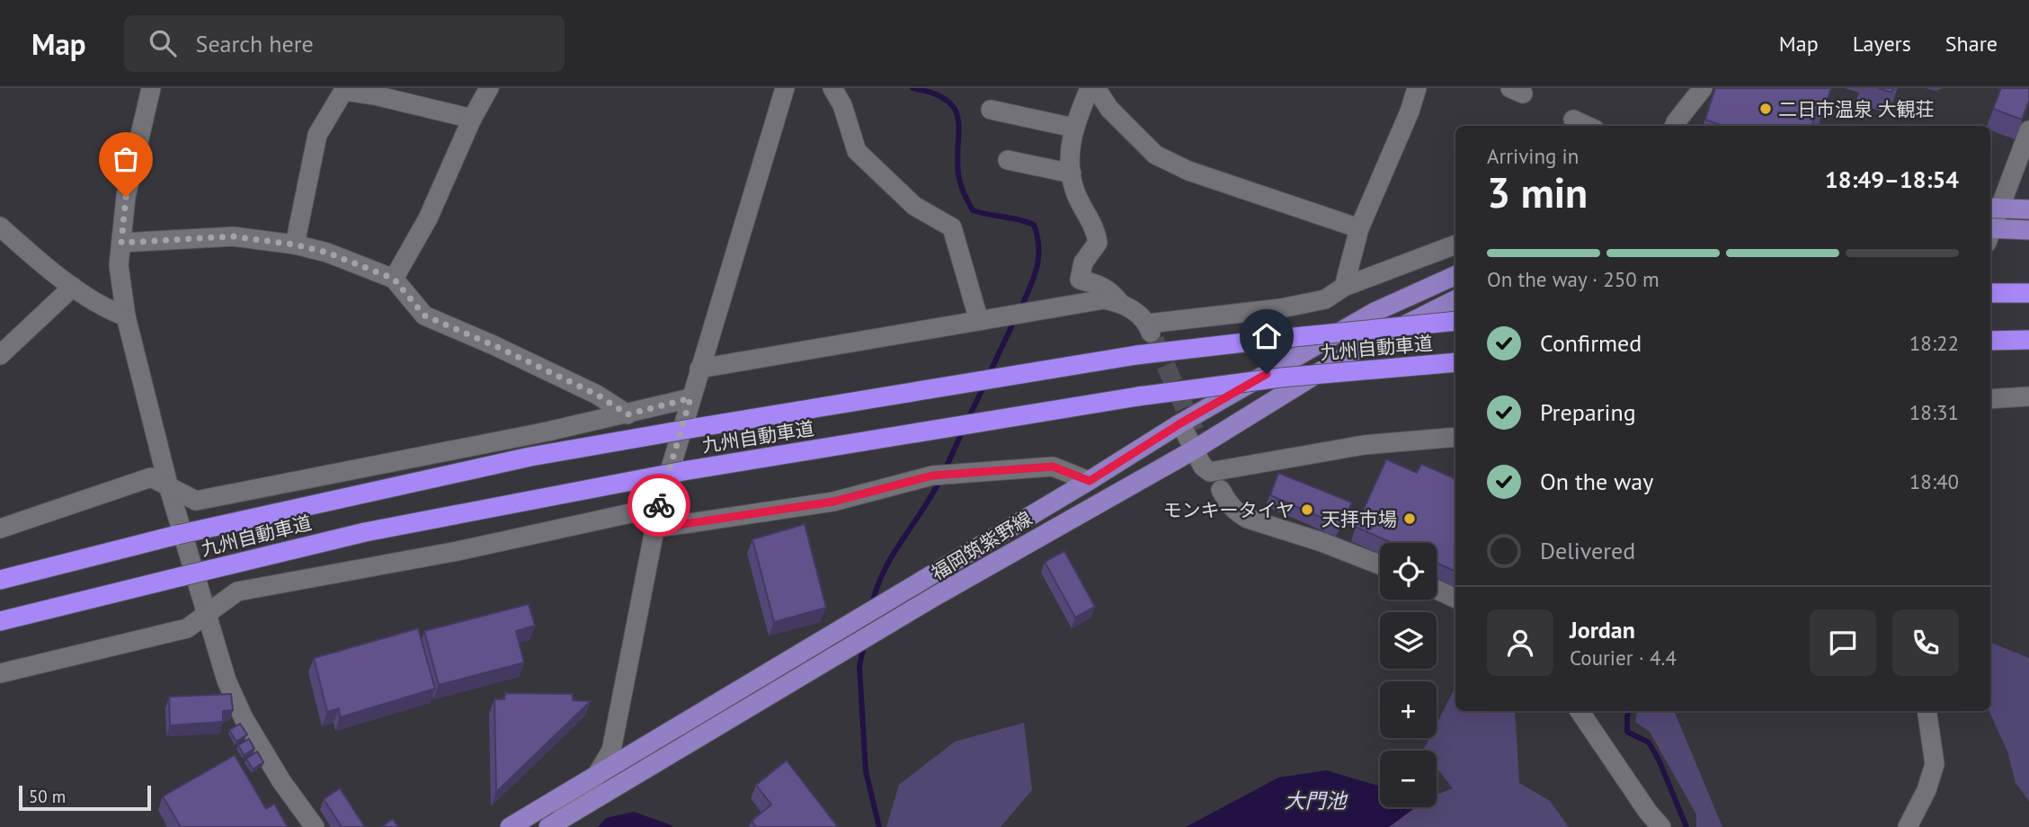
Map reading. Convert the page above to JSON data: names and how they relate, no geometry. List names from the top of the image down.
{
  "streets": {
    "highway": ["九州自動車道"],
    "main road": ["福岡筑紫野線"]
  },
  "water": ["大門池"],
  "places": ["二日市温泉 大観荘", "モンキータイヤ", "天拝市場"],
  "scale_bar": "50 m",
  "page": {
    "header": "Map",
    "search": "Search here",
    "nav": ["Map", "Layers", "Share"],
    "heading": ["3 min", "Arriving in", "18:49–18:54"],
    "panel": ["Jordan", "Courier · 4.4"],
    "bar": "On the way · 250 m",
    "list": [
      ["Confirmed", "18:22"],
      ["Preparing", "18:31"],
      ["On the way", "18:40"],
      "Delivered"
    ],
    "map_buttons": ["+", "−"],
    "scale": "50 m"
  }
}
